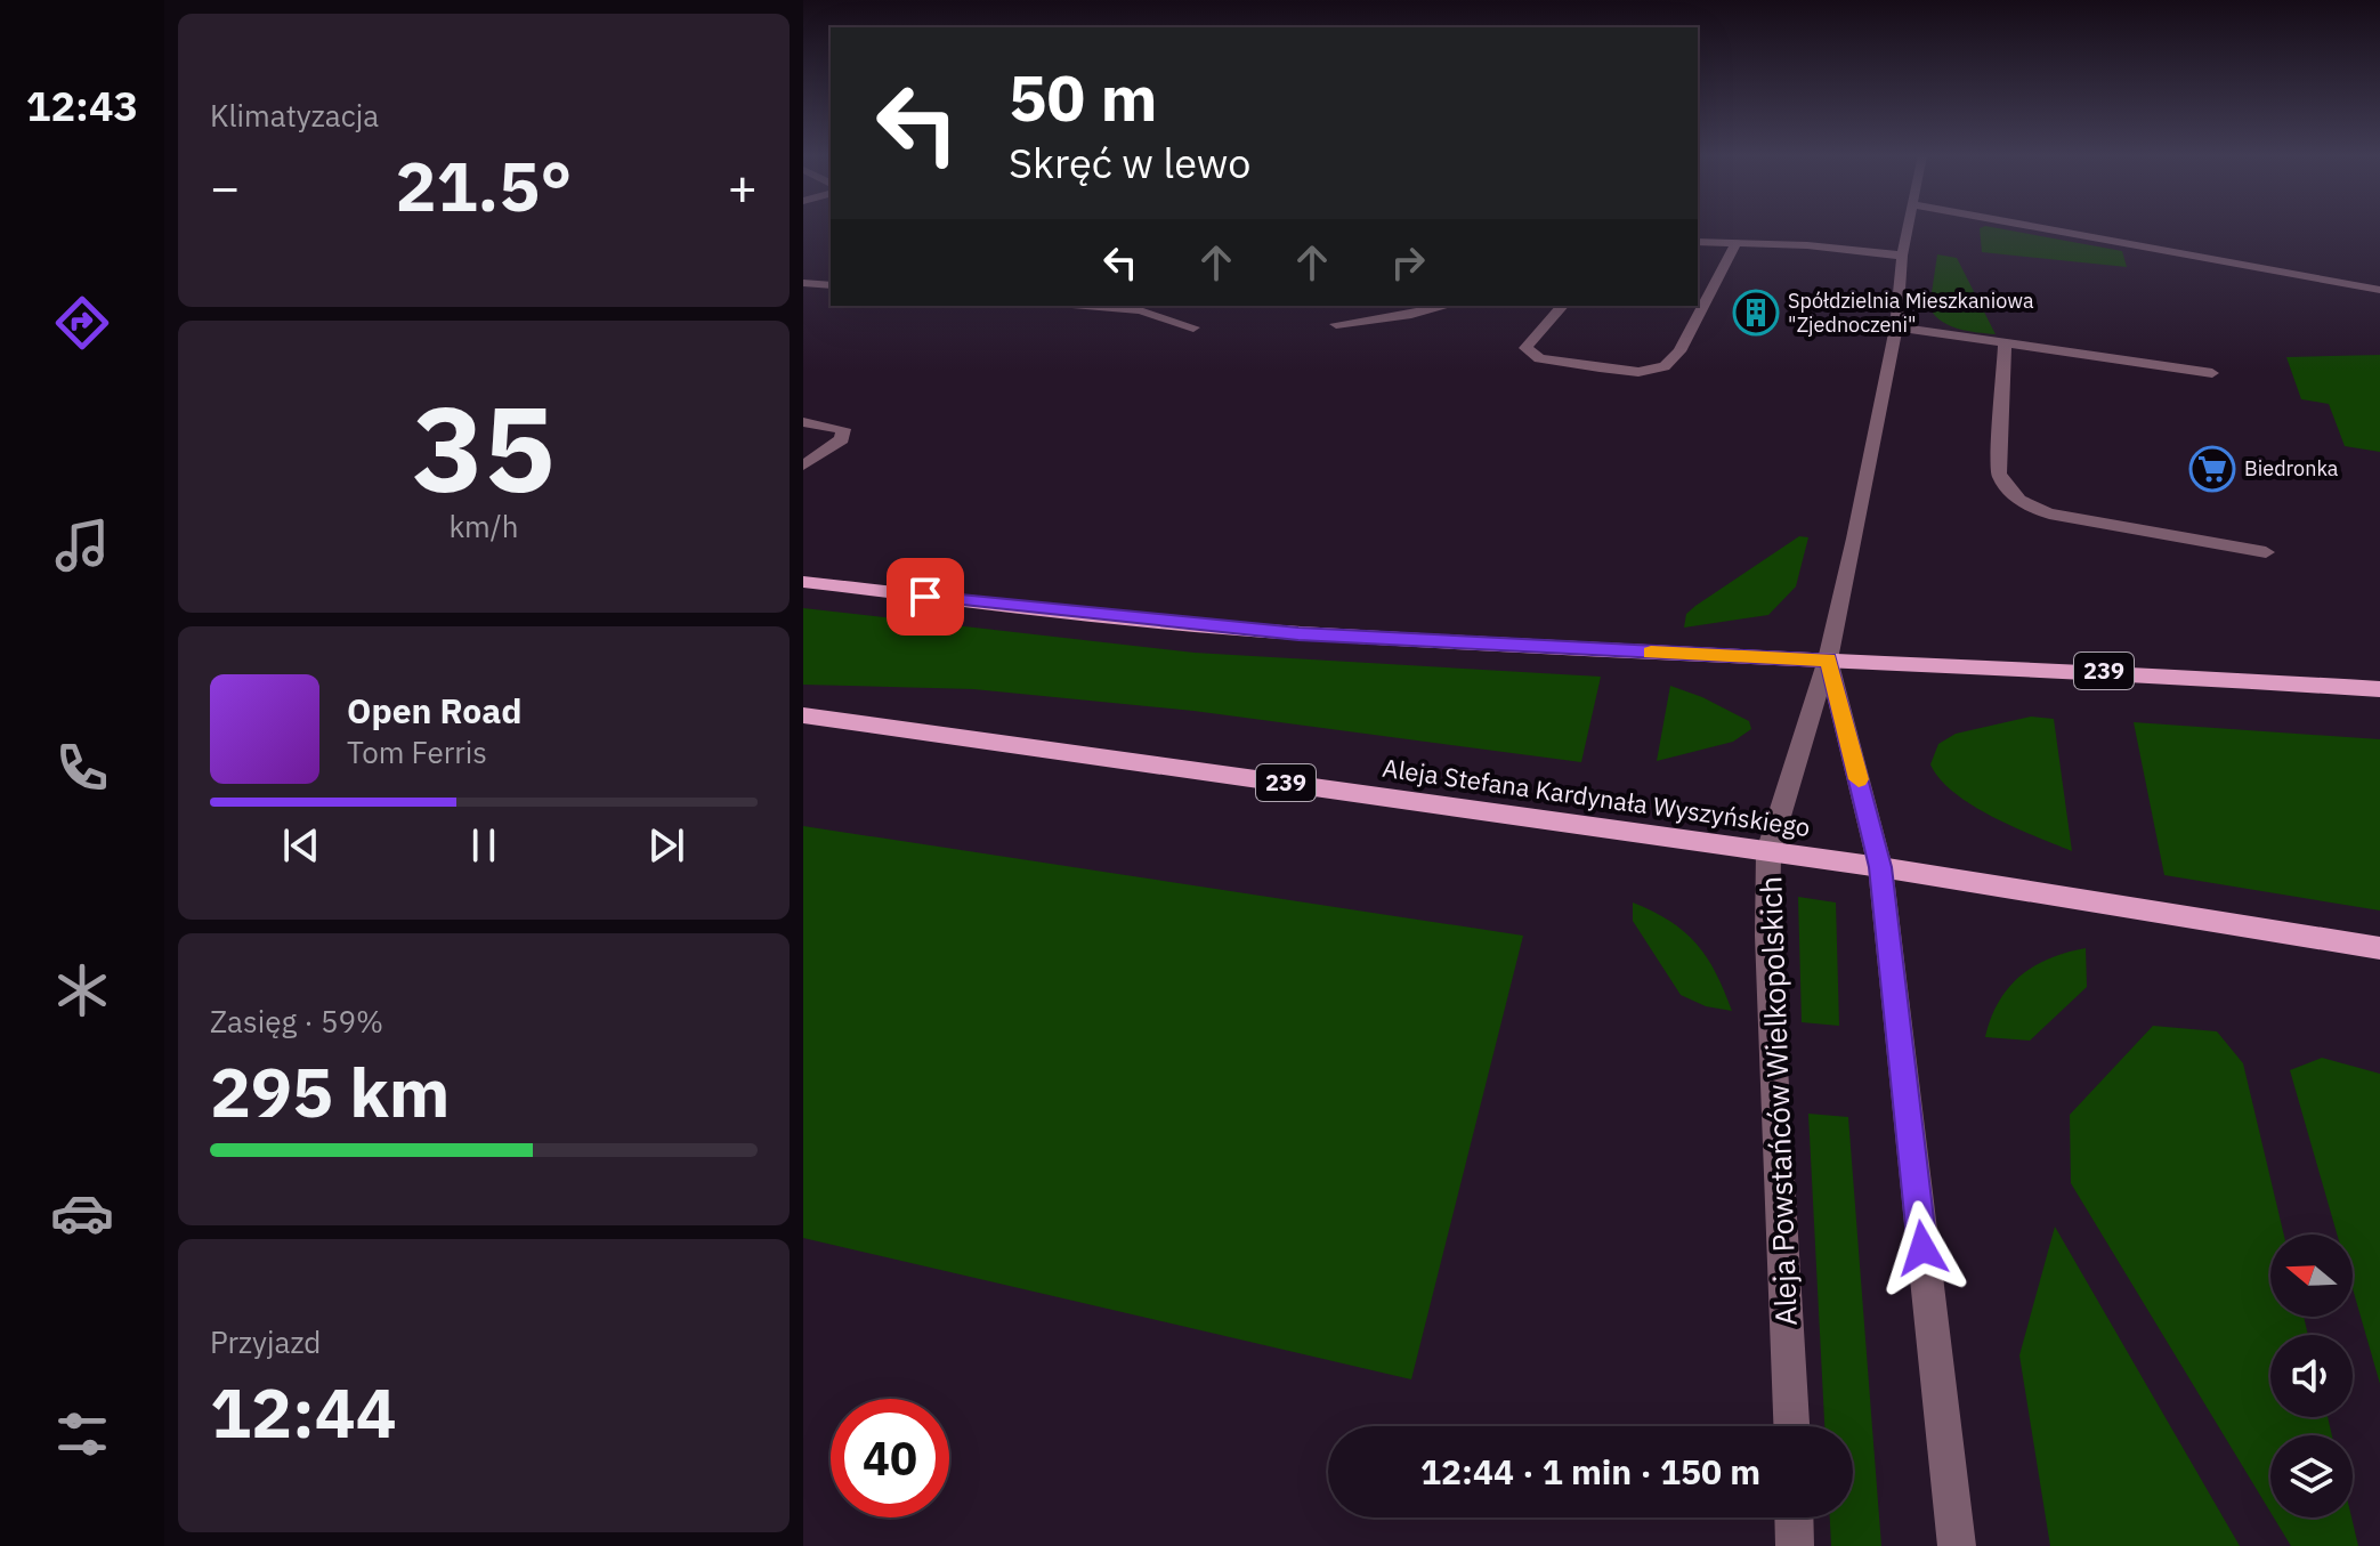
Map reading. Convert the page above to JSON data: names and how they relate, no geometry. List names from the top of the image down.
{
  "streets": {
    "main road": ["239", "Aleja Stefana Kardynała Wyszyńskiego"],
    "street": ["Aleja Powstańców Wielkopolskich"]
  },
  "crossings": [
    ["239", "Aleja Powstańców Wielkopolskich"],
    ["Aleja Stefana Kardynała Wyszyńskiego", "Aleja Powstańców Wielkopolskich"]
  ],
  "places": {
    "building": ["Spółdzielnia Mieszkaniowa \"Zjednoczeni\""],
    "supermarket": ["Biedronka"]
  },
  "north": "left",
  "page": {
    "tabs": "12:43",
    "tile": [
      "Klimatyzacja",
      ["35", "km/h"],
      ["Zasięg · 59%", "295 km"],
      ["Przyjazd", "12:44"]
    ],
    "turn": ["50 m", "Skręć w lewo"],
    "heat": ["−", "21.5°", "+"],
    "song": ["Open Road", "Tom Ferris"],
    "limit": "40",
    "trip": "12:44 · 1 min · 150 m"
  }
}
